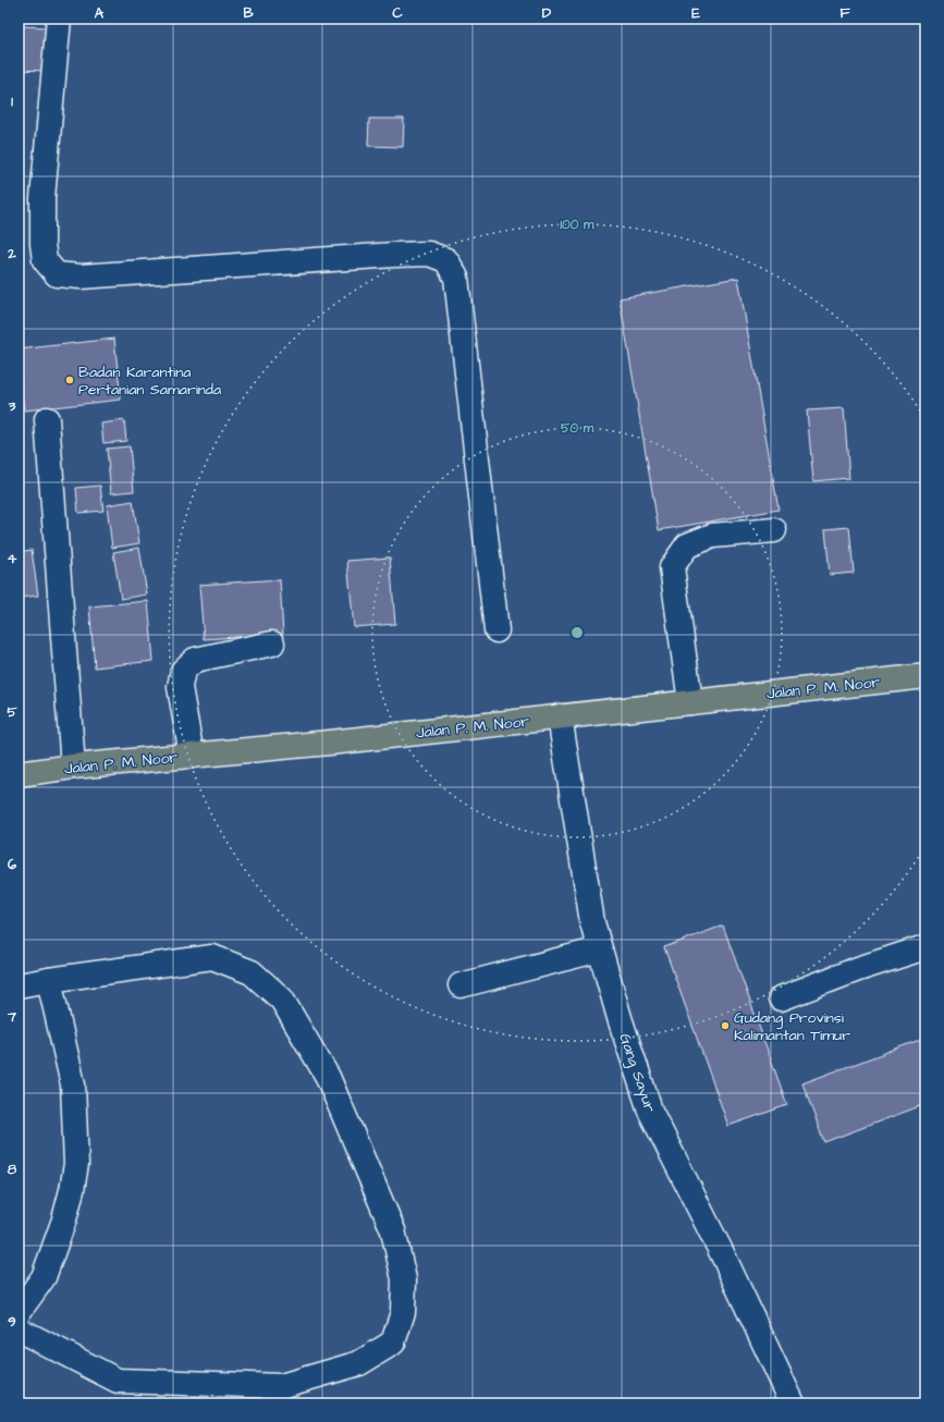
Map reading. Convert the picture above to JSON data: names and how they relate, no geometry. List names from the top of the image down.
{
  "streets": {
    "highway": ["Jalan P. M. Noor"],
    "street": ["Gang Sayur"]
  },
  "crossings": [
    ["Jalan P. M. Noor", "Gang Sayur"]
  ],
  "places": ["Badan Karantina Pertanian Samarinda", "Gudang Provinsi Kalimantan Timur"],
  "grid": {
    "columns": [
      "A",
      "B",
      "C",
      "D",
      "E",
      "F"
    ],
    "rows": [
      "1",
      "2",
      "3",
      "4",
      "5",
      "6",
      "7",
      "8",
      "9"
    ]
  },
  "rings": ["100 m", "50 m"]
}
